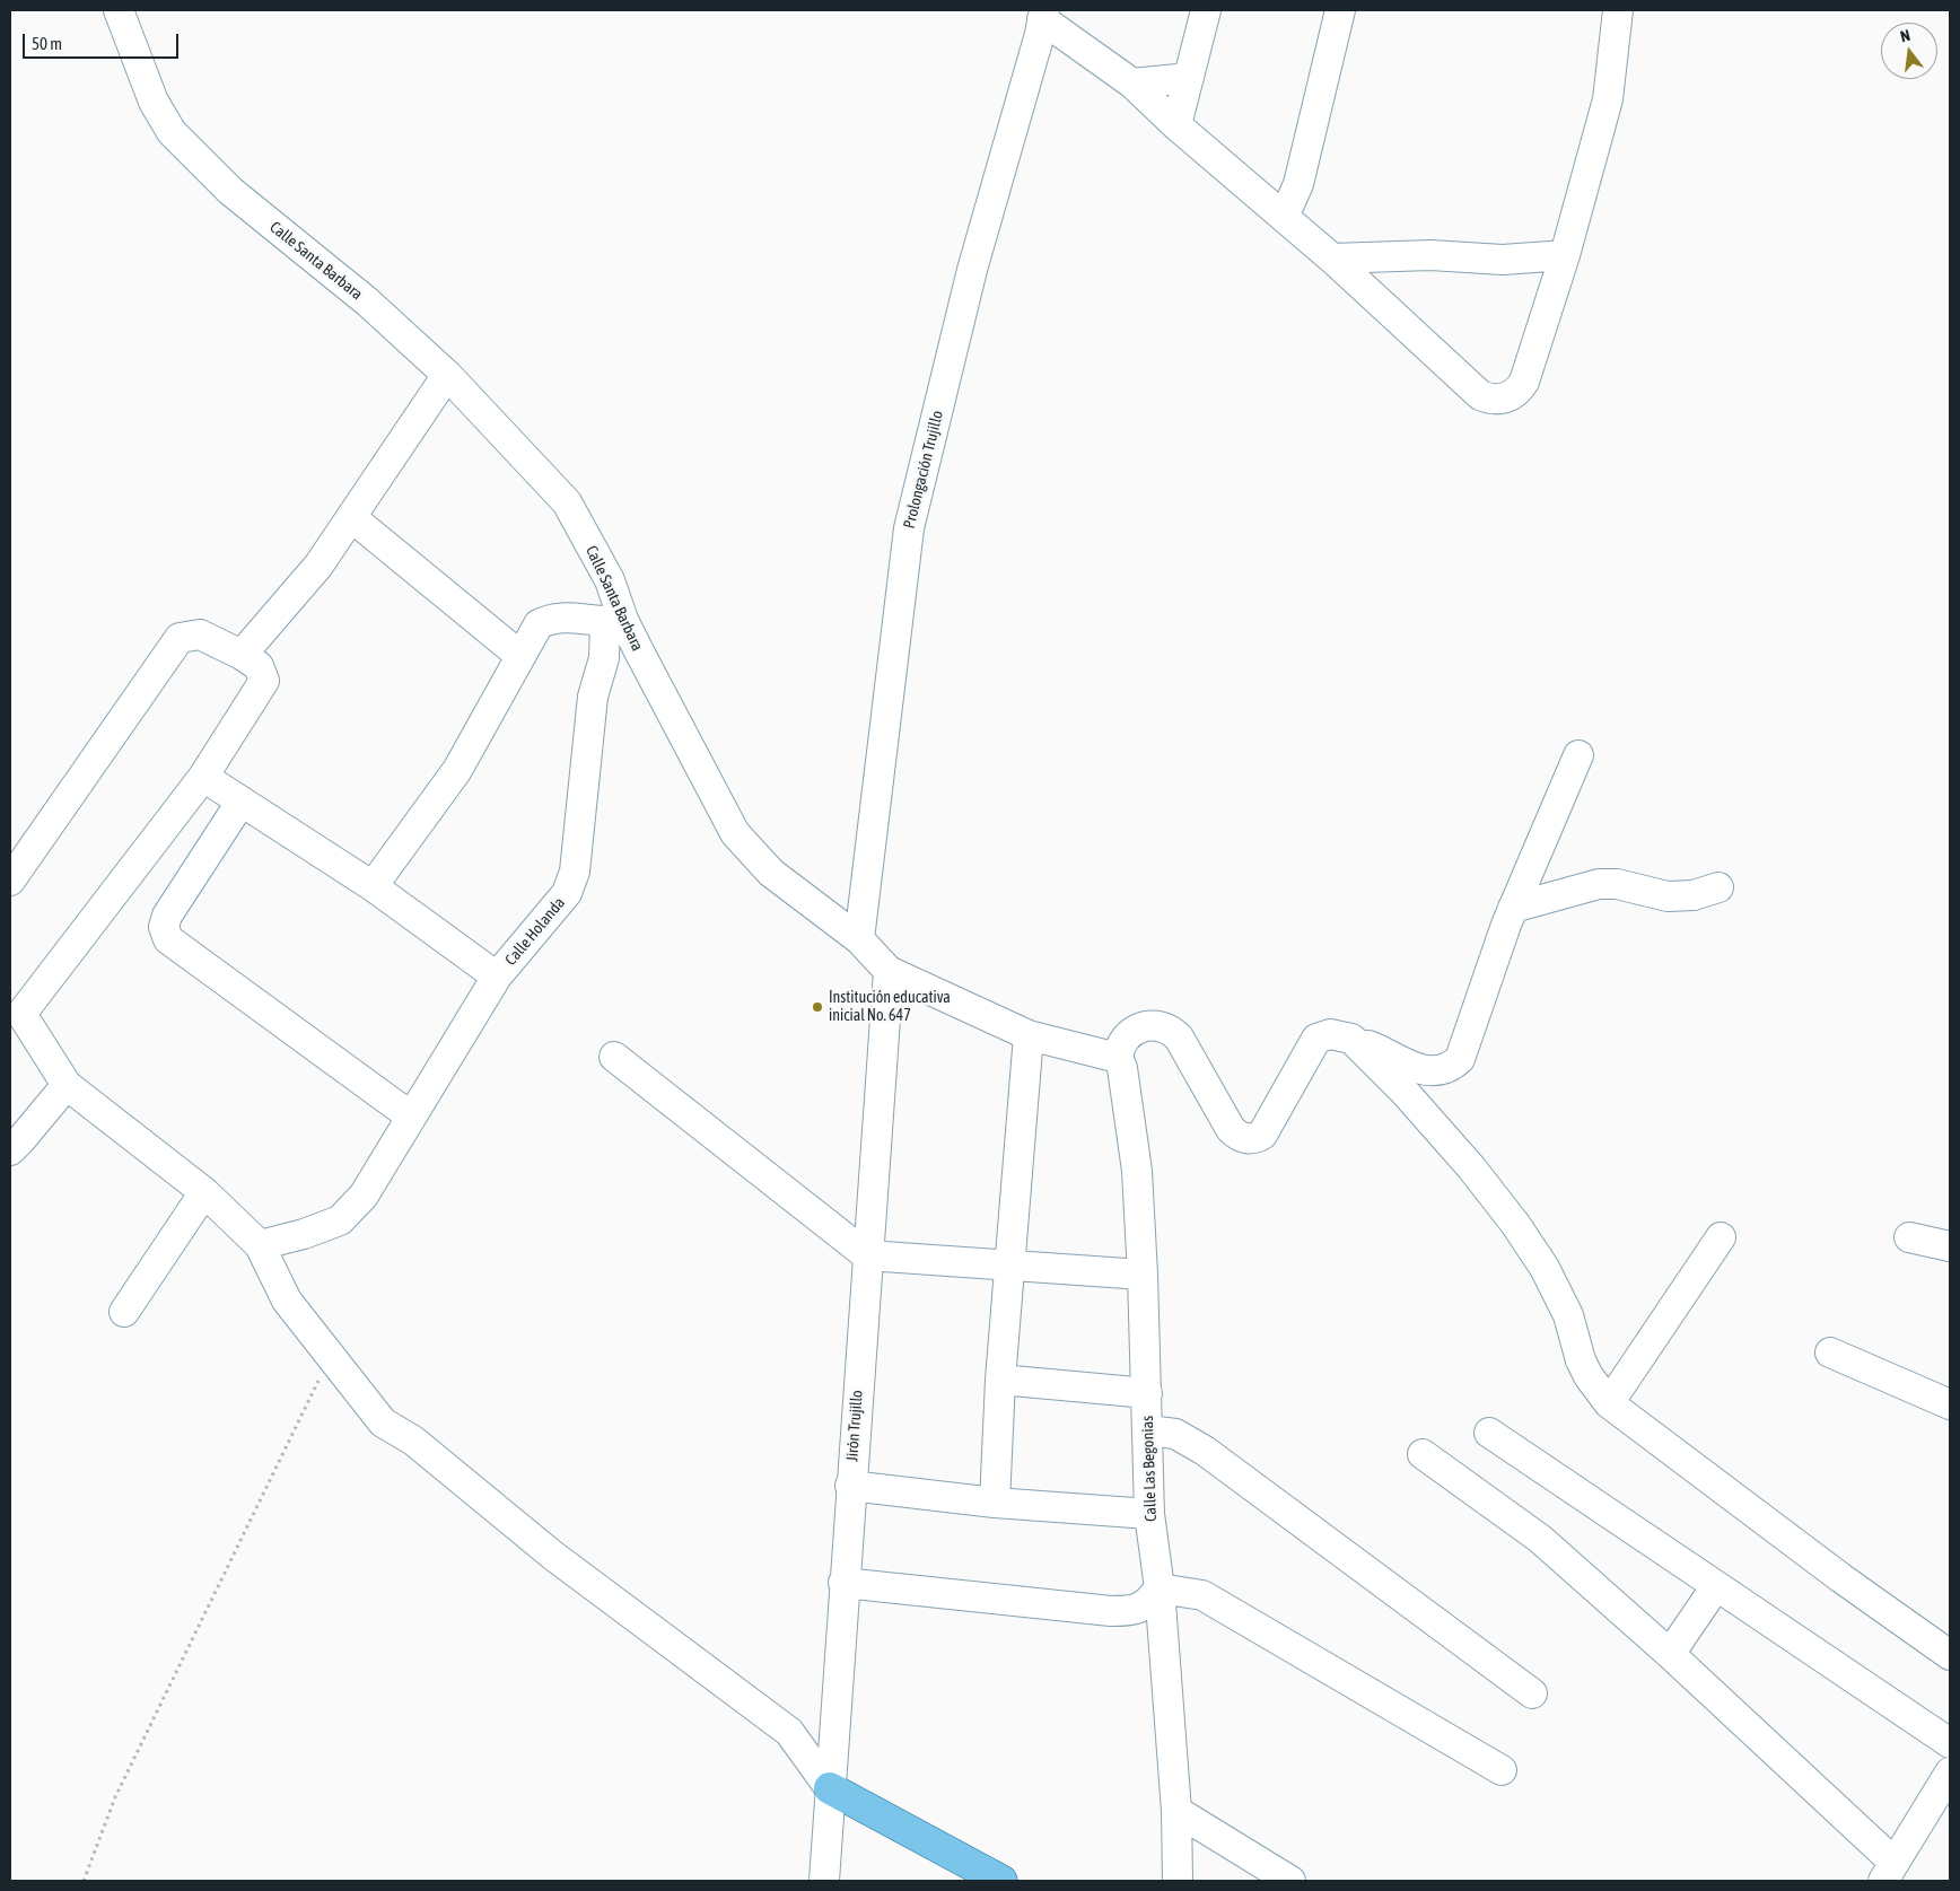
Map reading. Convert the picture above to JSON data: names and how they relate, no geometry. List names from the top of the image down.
{
  "streets": {
    "street": [
      "Calle Santa Barbara",
      "Prolongación Trujillo",
      "Calle Holanda",
      "Jirón Trujillo",
      "Calle Las Begonias"
    ]
  },
  "crossings": [
    ["Calle Santa Barbara", "Prolongación Trujillo"],
    ["Calle Santa Barbara", "Calle Holanda"],
    ["Calle Santa Barbara", "Jirón Trujillo"],
    ["Calle Santa Barbara", "Calle Las Begonias"]
  ],
  "places": ["Institución educativa inicial No. 647"],
  "scale_bar": "50 m",
  "north": "top"
}
